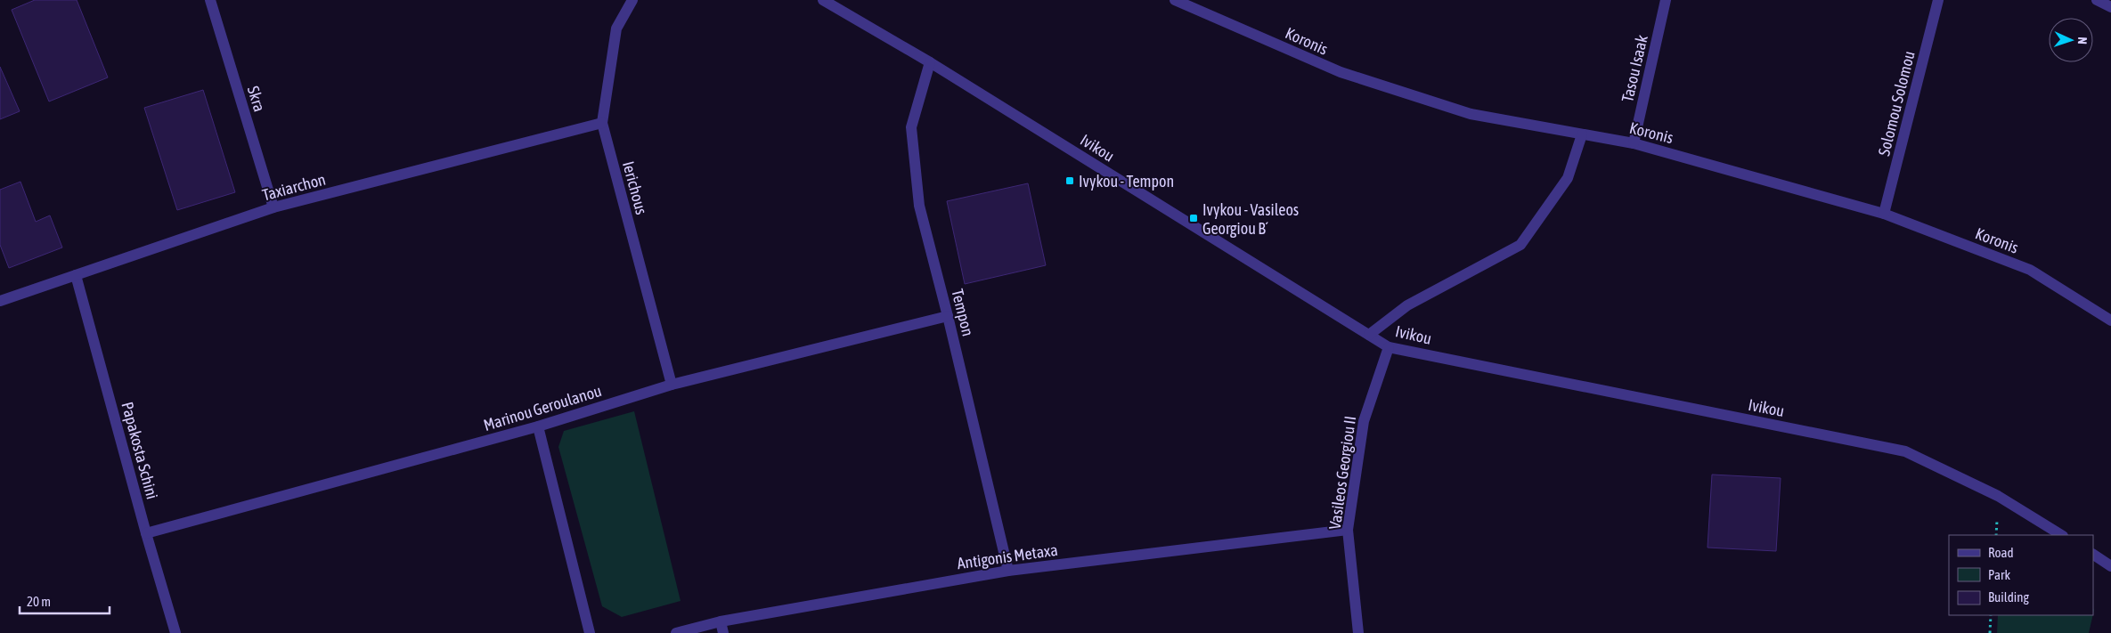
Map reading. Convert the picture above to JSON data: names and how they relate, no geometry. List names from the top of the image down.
{
  "streets": {
    "street": [
      "Koronis",
      "Tasou Isaak",
      "Skra",
      "Solomou Solomou",
      "Ivikou",
      "Taxiarchon",
      "Ierichous",
      "Tempon",
      "Marinou Geroulanou",
      "Papakosta Schini",
      "Vasileos Georgiou II",
      "Antigonis Metaxa"
    ]
  },
  "crossings": [
    ["Koronis", "Tasou Isaak"],
    ["Koronis", "Solomou Solomou"],
    ["Skra", "Taxiarchon"],
    ["Ivikou", "Tempon"],
    ["Ivikou", "Vasileos Georgiou II"],
    ["Taxiarchon", "Ierichous"],
    ["Taxiarchon", "Papakosta Schini"],
    ["Ierichous", "Marinou Geroulanou"],
    ["Tempon", "Marinou Geroulanou"],
    ["Tempon", "Antigonis Metaxa"],
    ["Marinou Geroulanou", "Papakosta Schini"],
    ["Vasileos Georgiou II", "Antigonis Metaxa"]
  ],
  "places": {
    "transit": ["Ivykou - Tempon", "Ivykou - Vasileos Georgiou B´"]
  },
  "legend": ["Road", "Park", "Building"],
  "scale_bar": "20 m",
  "north": "right"
}
